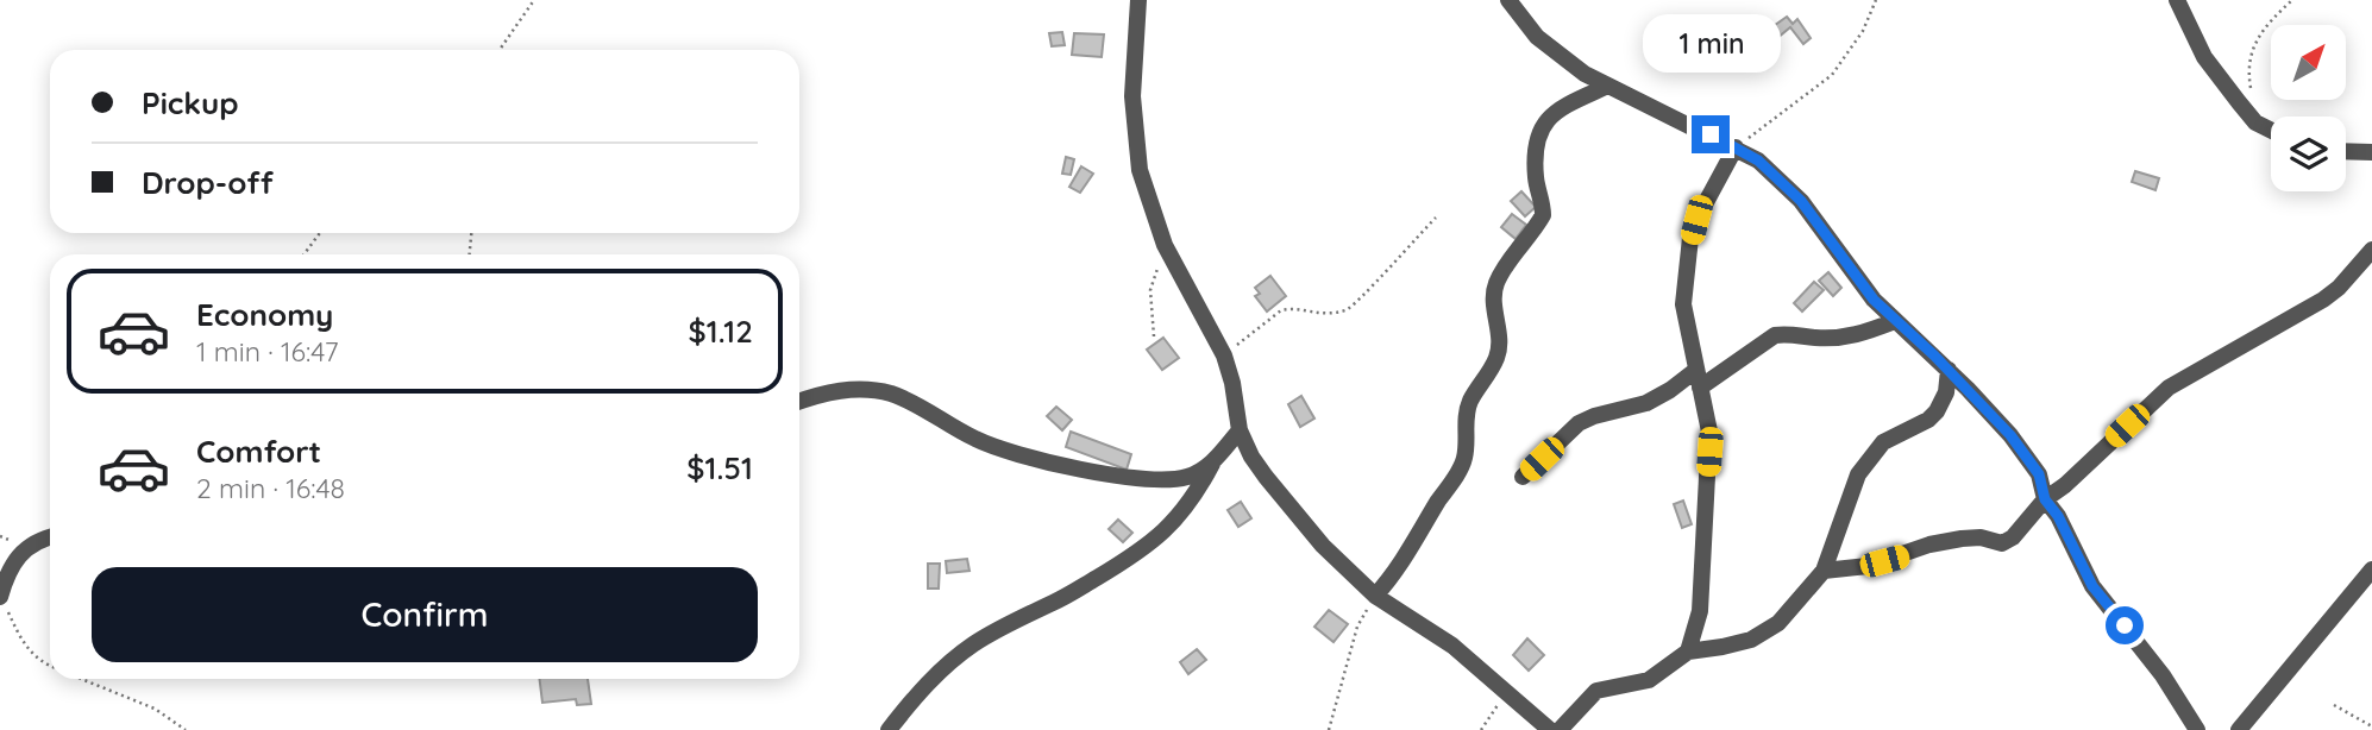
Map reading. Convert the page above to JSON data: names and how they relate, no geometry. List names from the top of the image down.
{
  "north": "top right",
  "page": {
    "bubble": "1 min",
    "banner": ["Pickup", "Drop-off"],
    "list": [
      {
        "name": "Economy",
        "note": "1 min · 16:47",
        "value": "$1.12"
      },
      {
        "name": "Comfort",
        "note": "2 min · 16:48",
        "value": "$1.51"
      }
    ],
    "buttons": "Confirm"
  }
}
